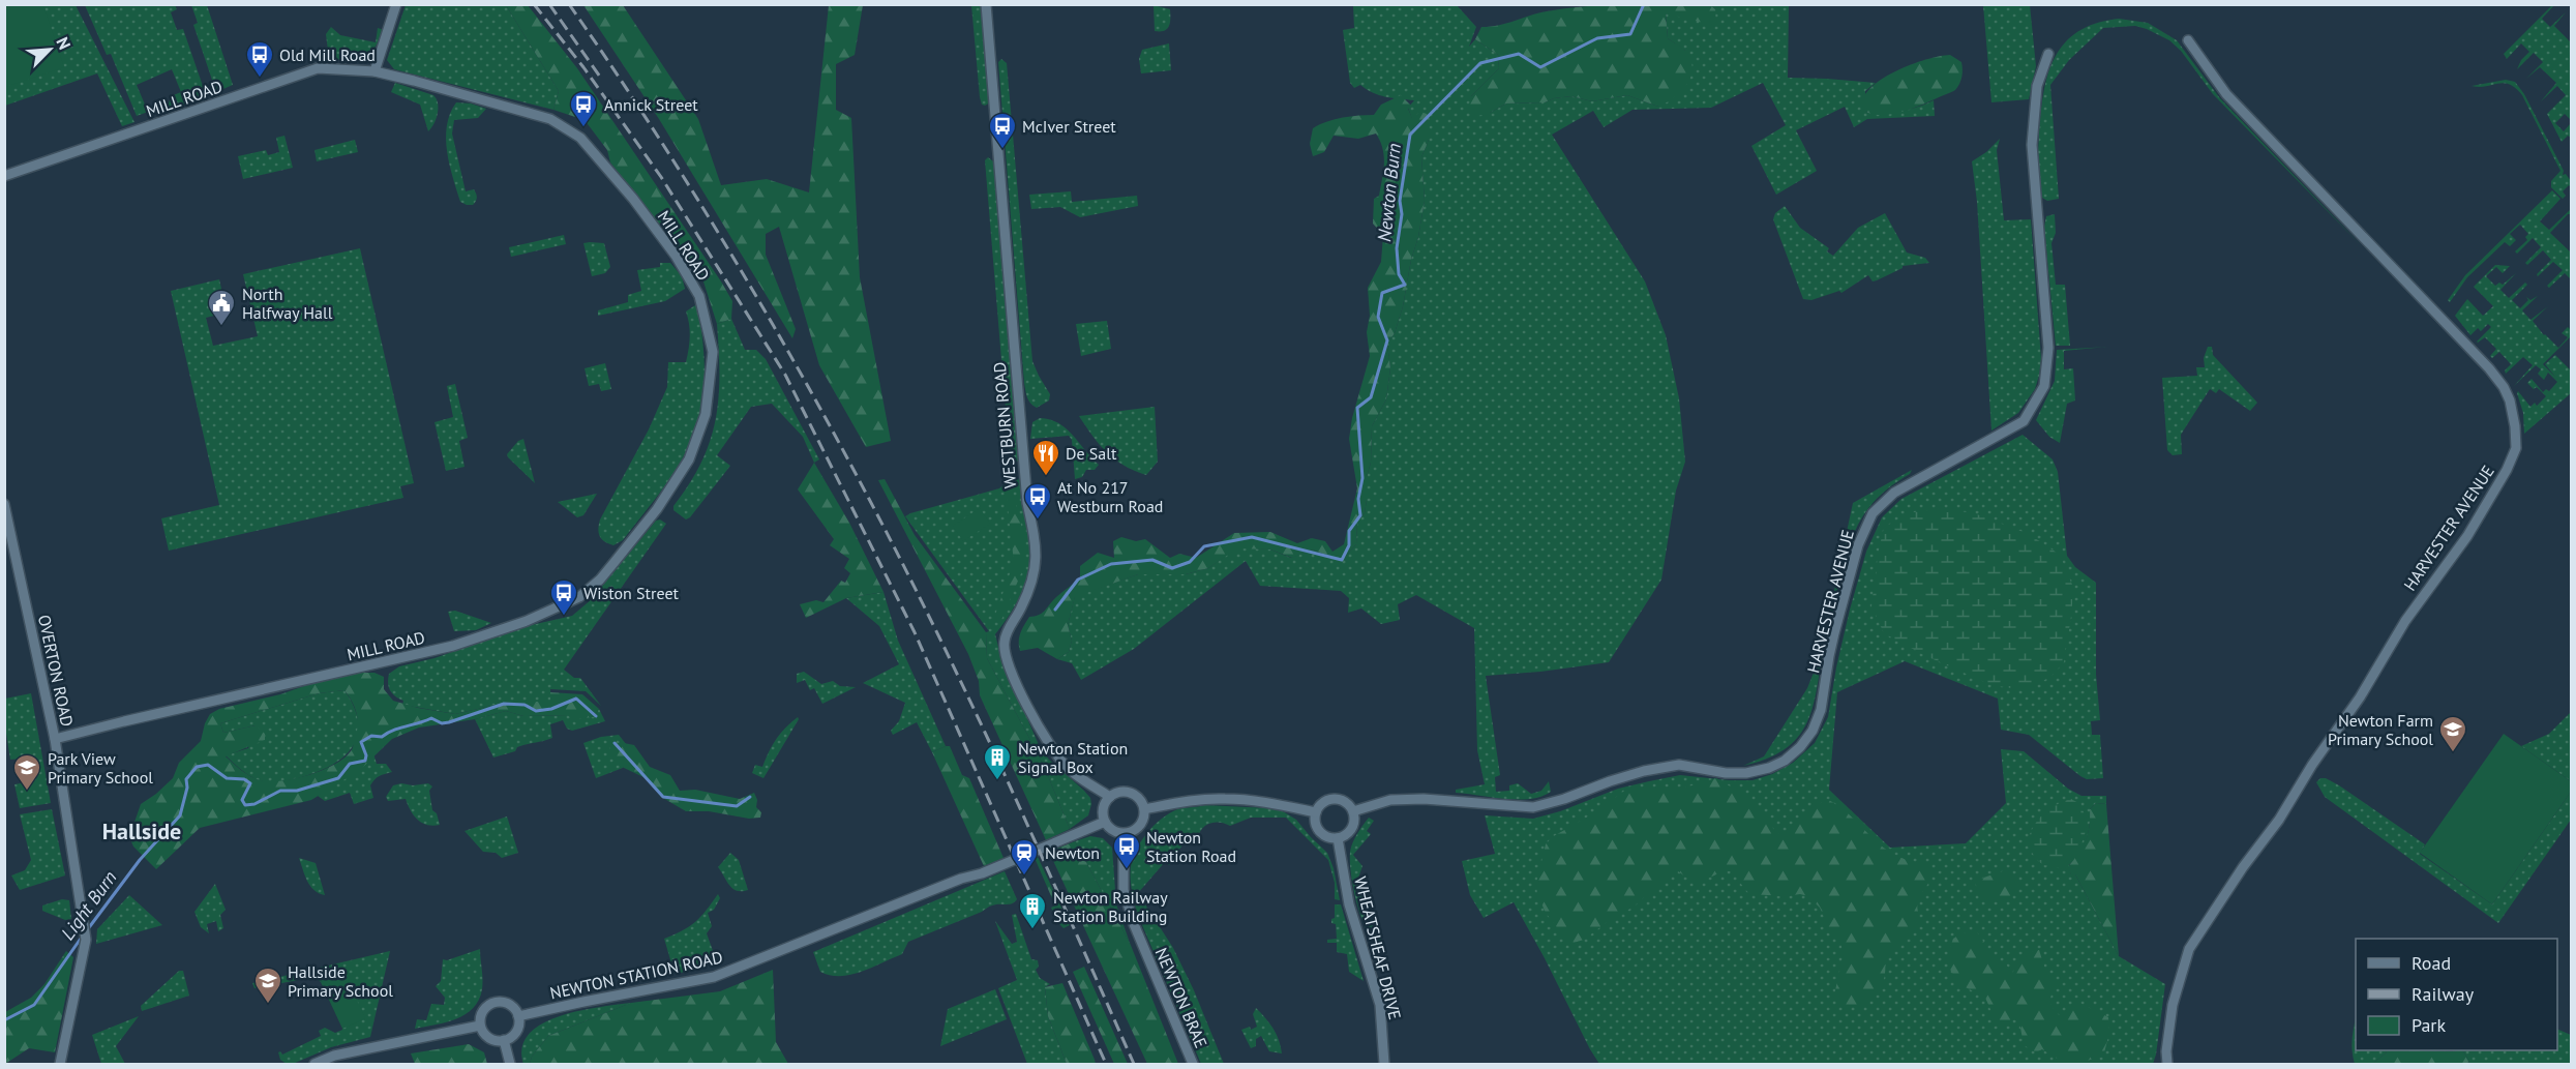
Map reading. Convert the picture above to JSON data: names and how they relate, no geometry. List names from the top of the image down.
{
  "streets": {
    "street": [
      "MILL ROAD",
      "WESTBURN ROAD",
      "HARVESTER AVENUE",
      "OVERTON ROAD",
      "WHEATSHEAF DRIVE",
      "NEWTON STATION ROAD",
      "NEWTON BRAE"
    ]
  },
  "crossings": [
    ["MILL ROAD", "OVERTON ROAD"],
    ["WESTBURN ROAD", "NEWTON STATION ROAD"],
    ["WESTBURN ROAD", "NEWTON BRAE"],
    ["HARVESTER AVENUE", "WHEATSHEAF DRIVE"],
    ["NEWTON STATION ROAD", "NEWTON BRAE"]
  ],
  "districts": ["Hallside"],
  "water": ["Newton Burn", "Light Burn"],
  "places": {
    "bus stop": [
      "Old Mill Road",
      "Annick Street",
      "McIver Street",
      "At No 217 Westburn Road",
      "Wiston Street",
      "Newton Station Road"
    ],
    "public building": ["North Halfway Hall"],
    "restaurant": ["De Salt"],
    "school or university": ["Newton Farm Primary School", "Park View Primary School", "Hallside Primary School"],
    "building": ["Newton Station Signal Box", "Newton Railway Station Building"],
    "station": ["Newton"]
  },
  "legend": ["Road", "Railway", "Park"],
  "north": "top right"
}
